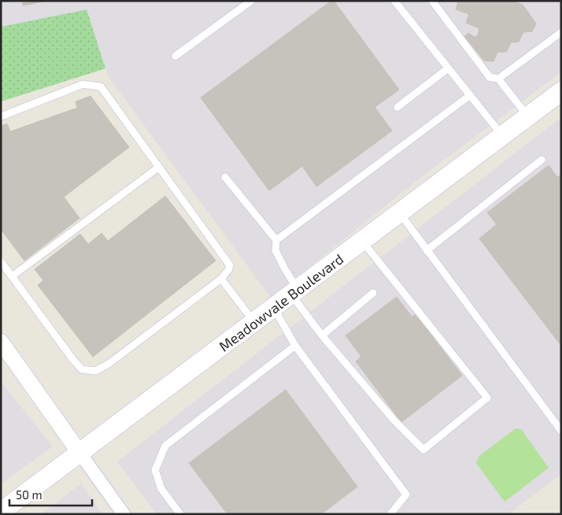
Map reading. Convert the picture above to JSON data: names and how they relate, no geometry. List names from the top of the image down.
{
  "streets": {
    "main road": ["Meadowvale Boulevard"]
  },
  "scale_bar": "50 m"
}
